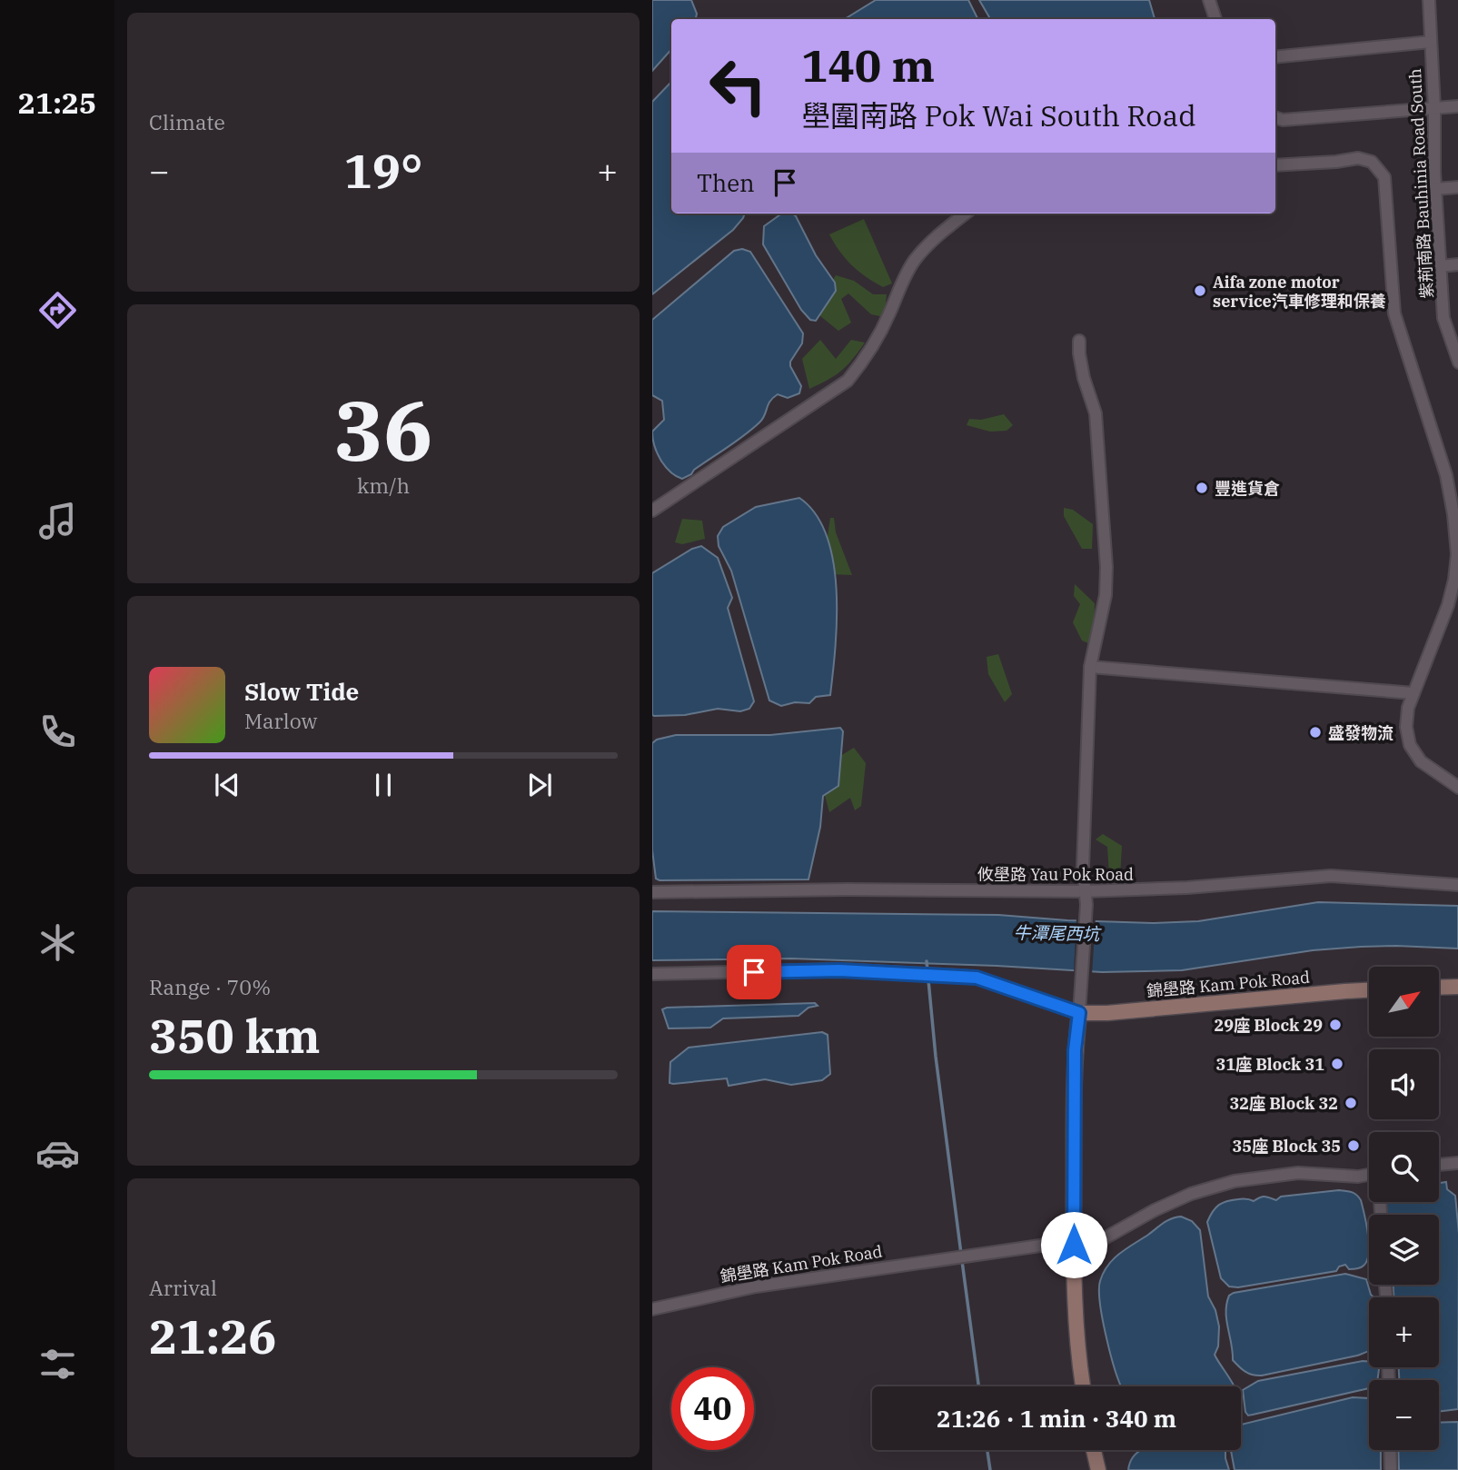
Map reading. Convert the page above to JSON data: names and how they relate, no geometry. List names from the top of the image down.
{
  "streets": {
    "street": ["紫荊南路 Bauhinia Road South", "攸壆路 Yau Pok Road", "錦壆路 Kam Pok Road"]
  },
  "water": ["牛潭尾西坑"],
  "places": [
    "Aifa zone motor service汽車修理和保養",
    "豐進貨倉",
    "盛發物流",
    "29座 Block 29",
    "31座 Block 31",
    "32座 Block 32",
    "35座 Block 35"
  ],
  "north": "top right",
  "page": {
    "tabs": "21:25",
    "tile": [
      "Climate",
      ["36", "km/h"],
      ["Range · 70%", "350 km"],
      ["Arrival", "21:26"]
    ],
    "turn": ["140 m", "壆圍南路 Pok Wai South Road"],
    "heat": ["−", "19°", "+"],
    "then": "Then",
    "song": ["Slow Tide", "Marlow"],
    "map_buttons": ["+", "−"],
    "limit": "40",
    "trip": "21:26 · 1 min · 340 m"
  }
}
